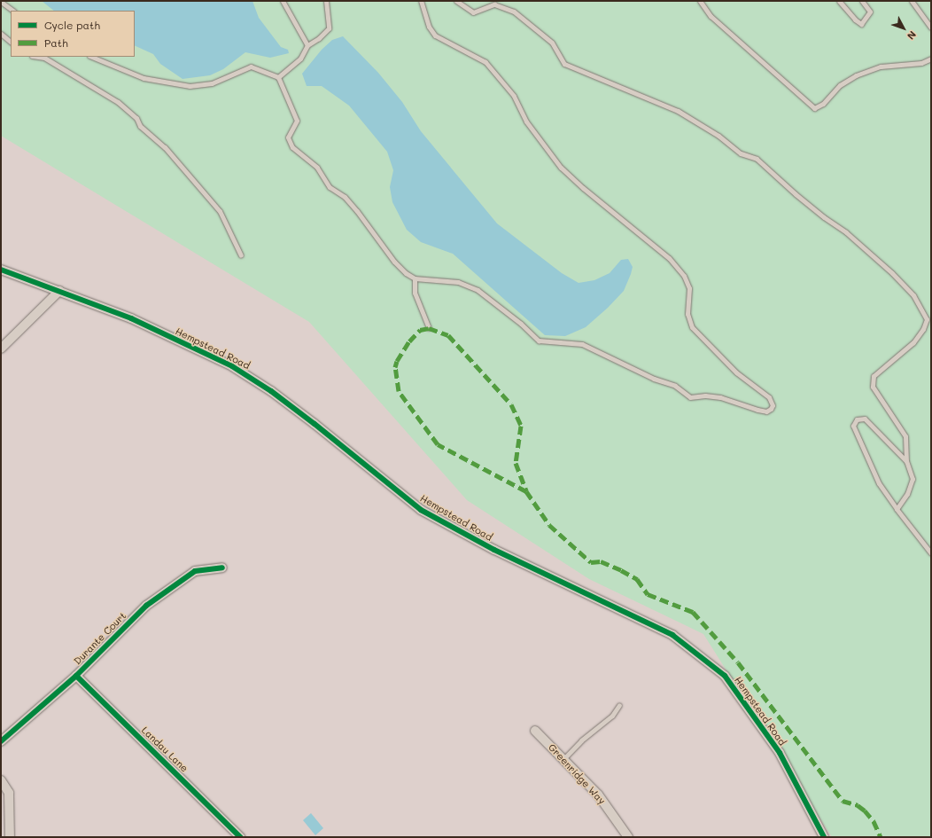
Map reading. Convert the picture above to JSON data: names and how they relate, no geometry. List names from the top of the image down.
{
  "streets": {
    "street": [
      "Hempstead Road",
      "Durante Court",
      "Landau Lane",
      "Greenridge Way"
    ]
  },
  "crossings": [
    ["Durante Court", "Landau Lane"]
  ],
  "legend": ["Cycle path", "Path"],
  "north": "bottom right"
}
